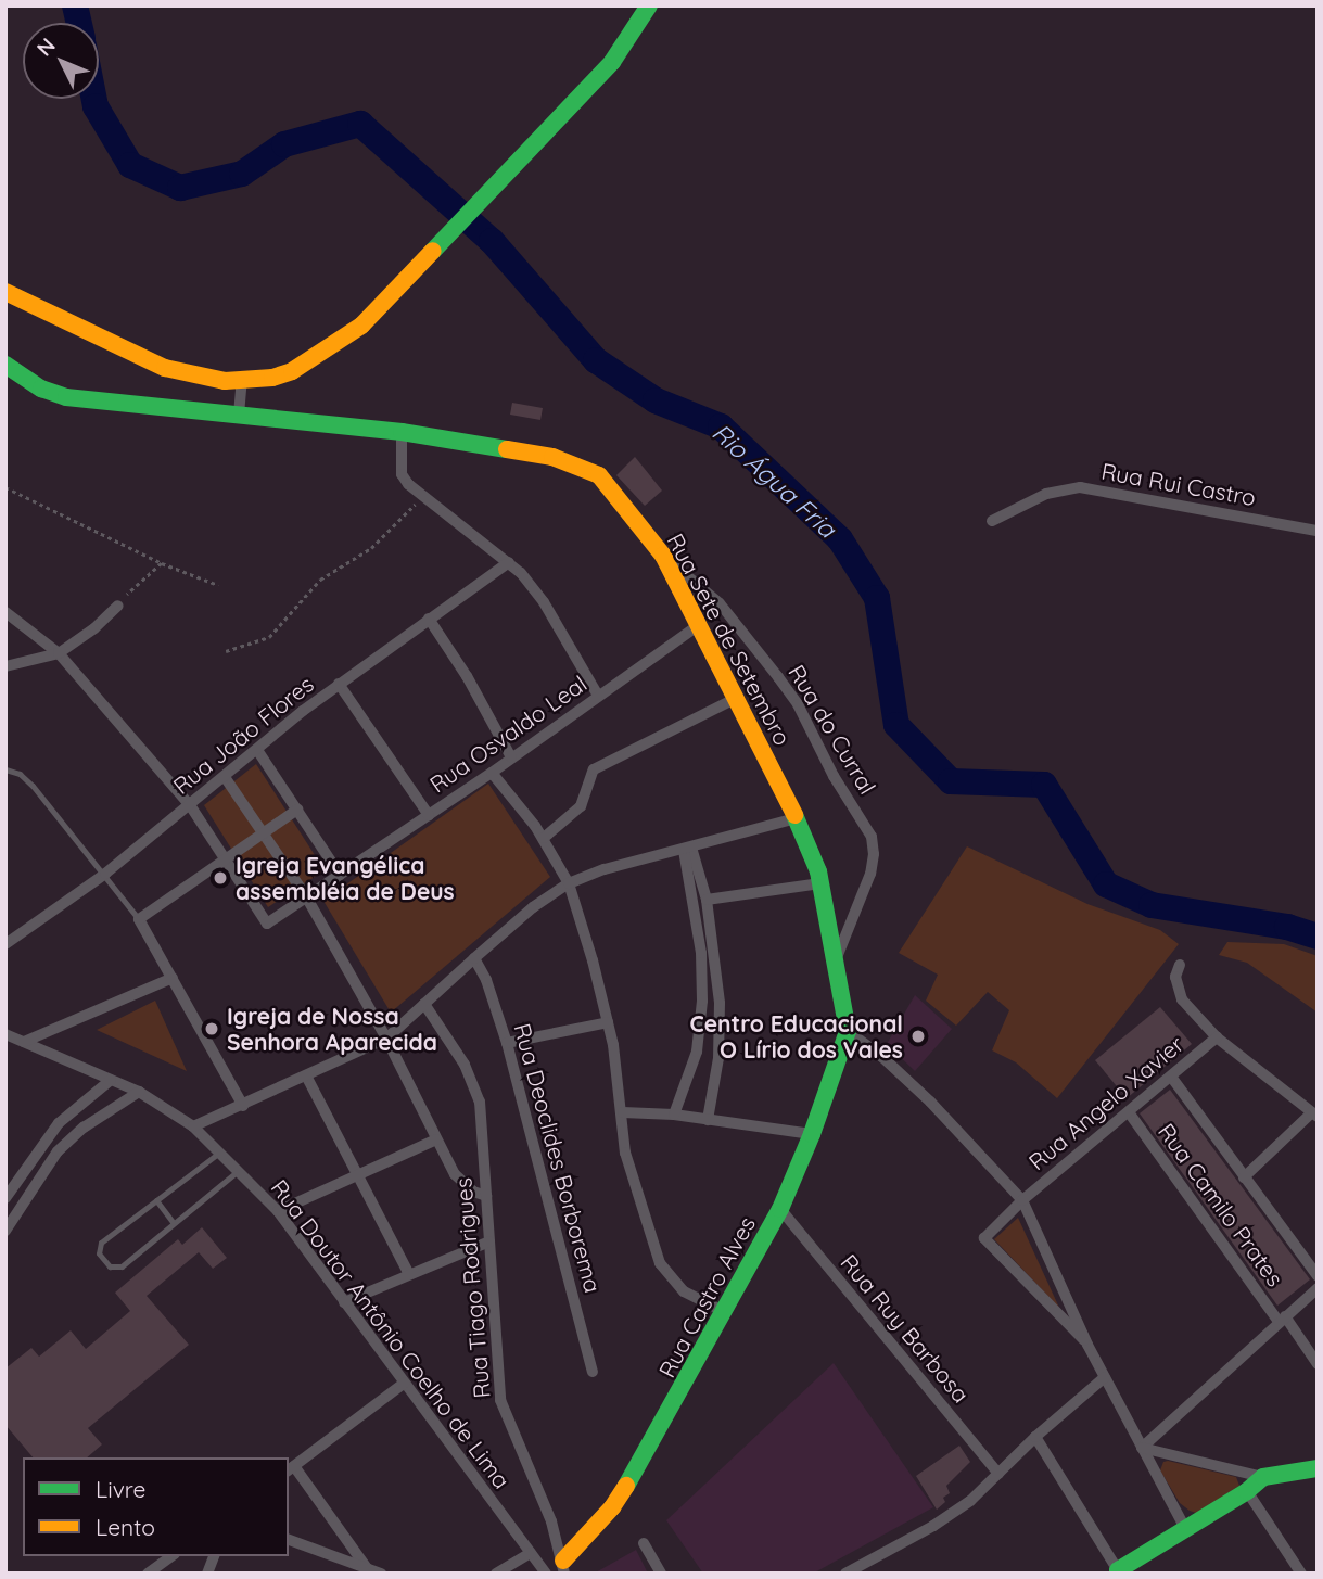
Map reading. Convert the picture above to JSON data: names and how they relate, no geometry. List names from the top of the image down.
{
  "streets": {
    "street": [
      "Rua Rui Castro",
      "Rua Sete de Setembro",
      "Rua do Curral",
      "Rua Osvaldo Leal",
      "Rua João Flores",
      "Rua Angelo Xavier",
      "Rua Deoclides Borborema",
      "Rua Camilo Prates",
      "Rua Tiago Rodrigues",
      "Rua Castro Alves",
      "Rua Ruy Barbosa",
      "Rua Doutor Antônio Coelho de Lima"
    ]
  },
  "crossings": [
    ["Rua Sete de Setembro", "Rua do Curral"],
    ["Rua Sete de Setembro", "Rua Osvaldo Leal"],
    ["Rua Sete de Setembro", "Rua Castro Alves"],
    ["Rua Angelo Xavier", "Rua Camilo Prates"],
    ["Rua Tiago Rodrigues", "Rua Castro Alves"],
    ["Rua Castro Alves", "Rua Ruy Barbosa"]
  ],
  "water": ["Rio Água Fria"],
  "places": ["Igreja Evangélica assembléia de Deus", "Igreja de Nossa Senhora Aparecida", "Centro Educacional O Lírio dos Vales"],
  "legend": ["Livre", "Lento"],
  "north": "top left"
}
